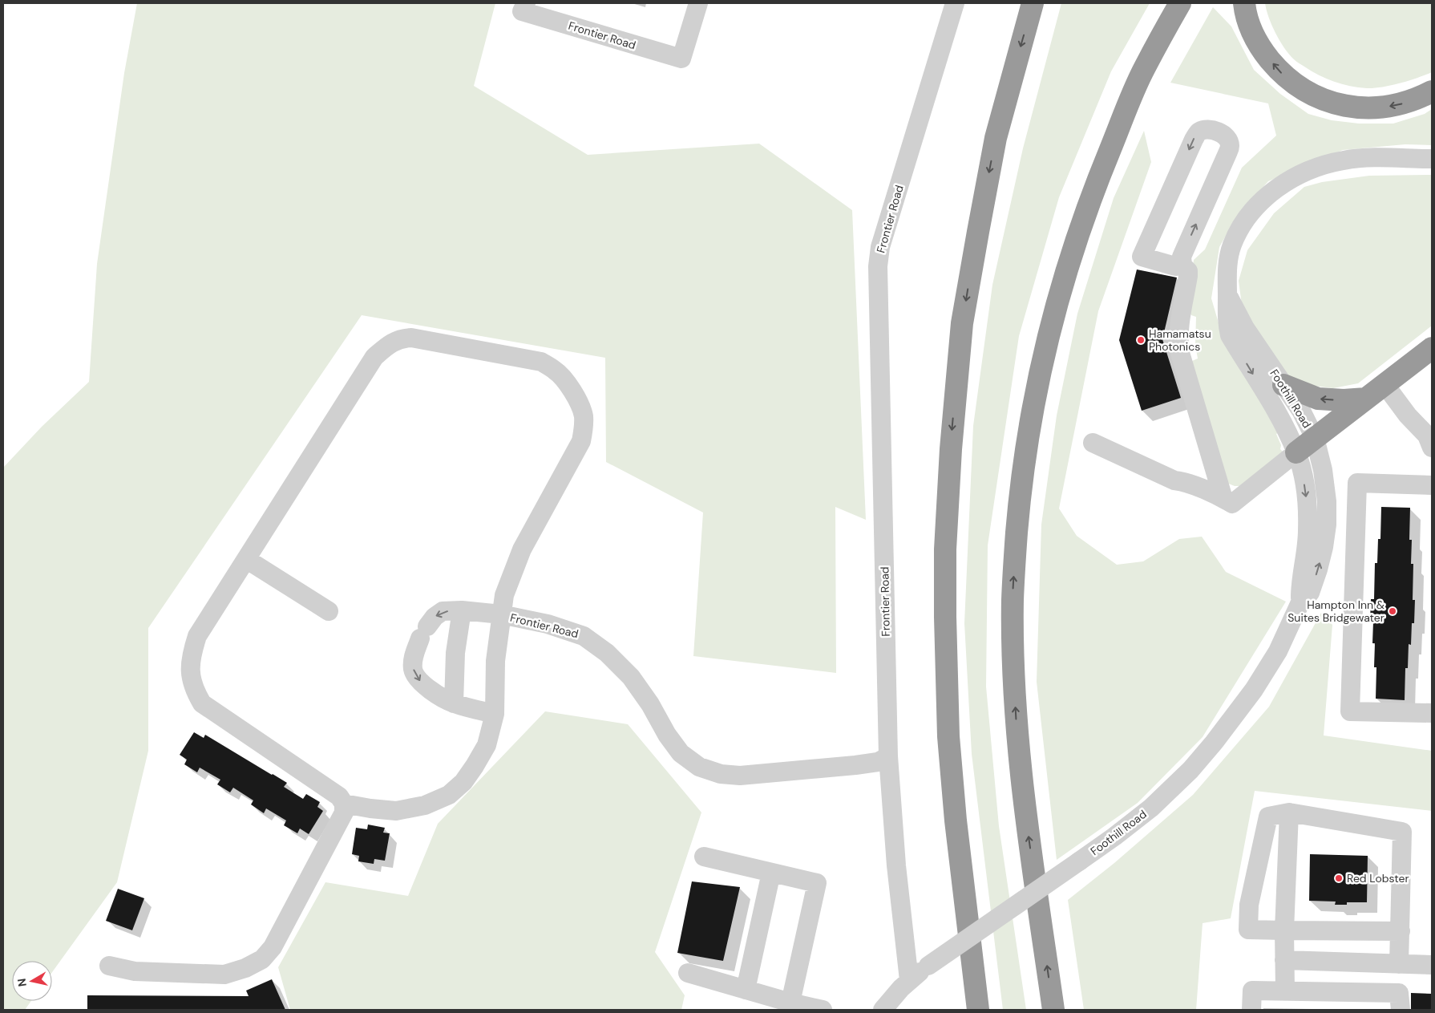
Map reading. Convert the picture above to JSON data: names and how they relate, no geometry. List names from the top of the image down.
{
  "streets": {
    "street": ["Frontier Road", "Foothill Road"]
  },
  "places": ["Hamamatsu Photonics", "Hampton Inn & Suites Bridgewater", "Red Lobster"],
  "north": "left"
}
